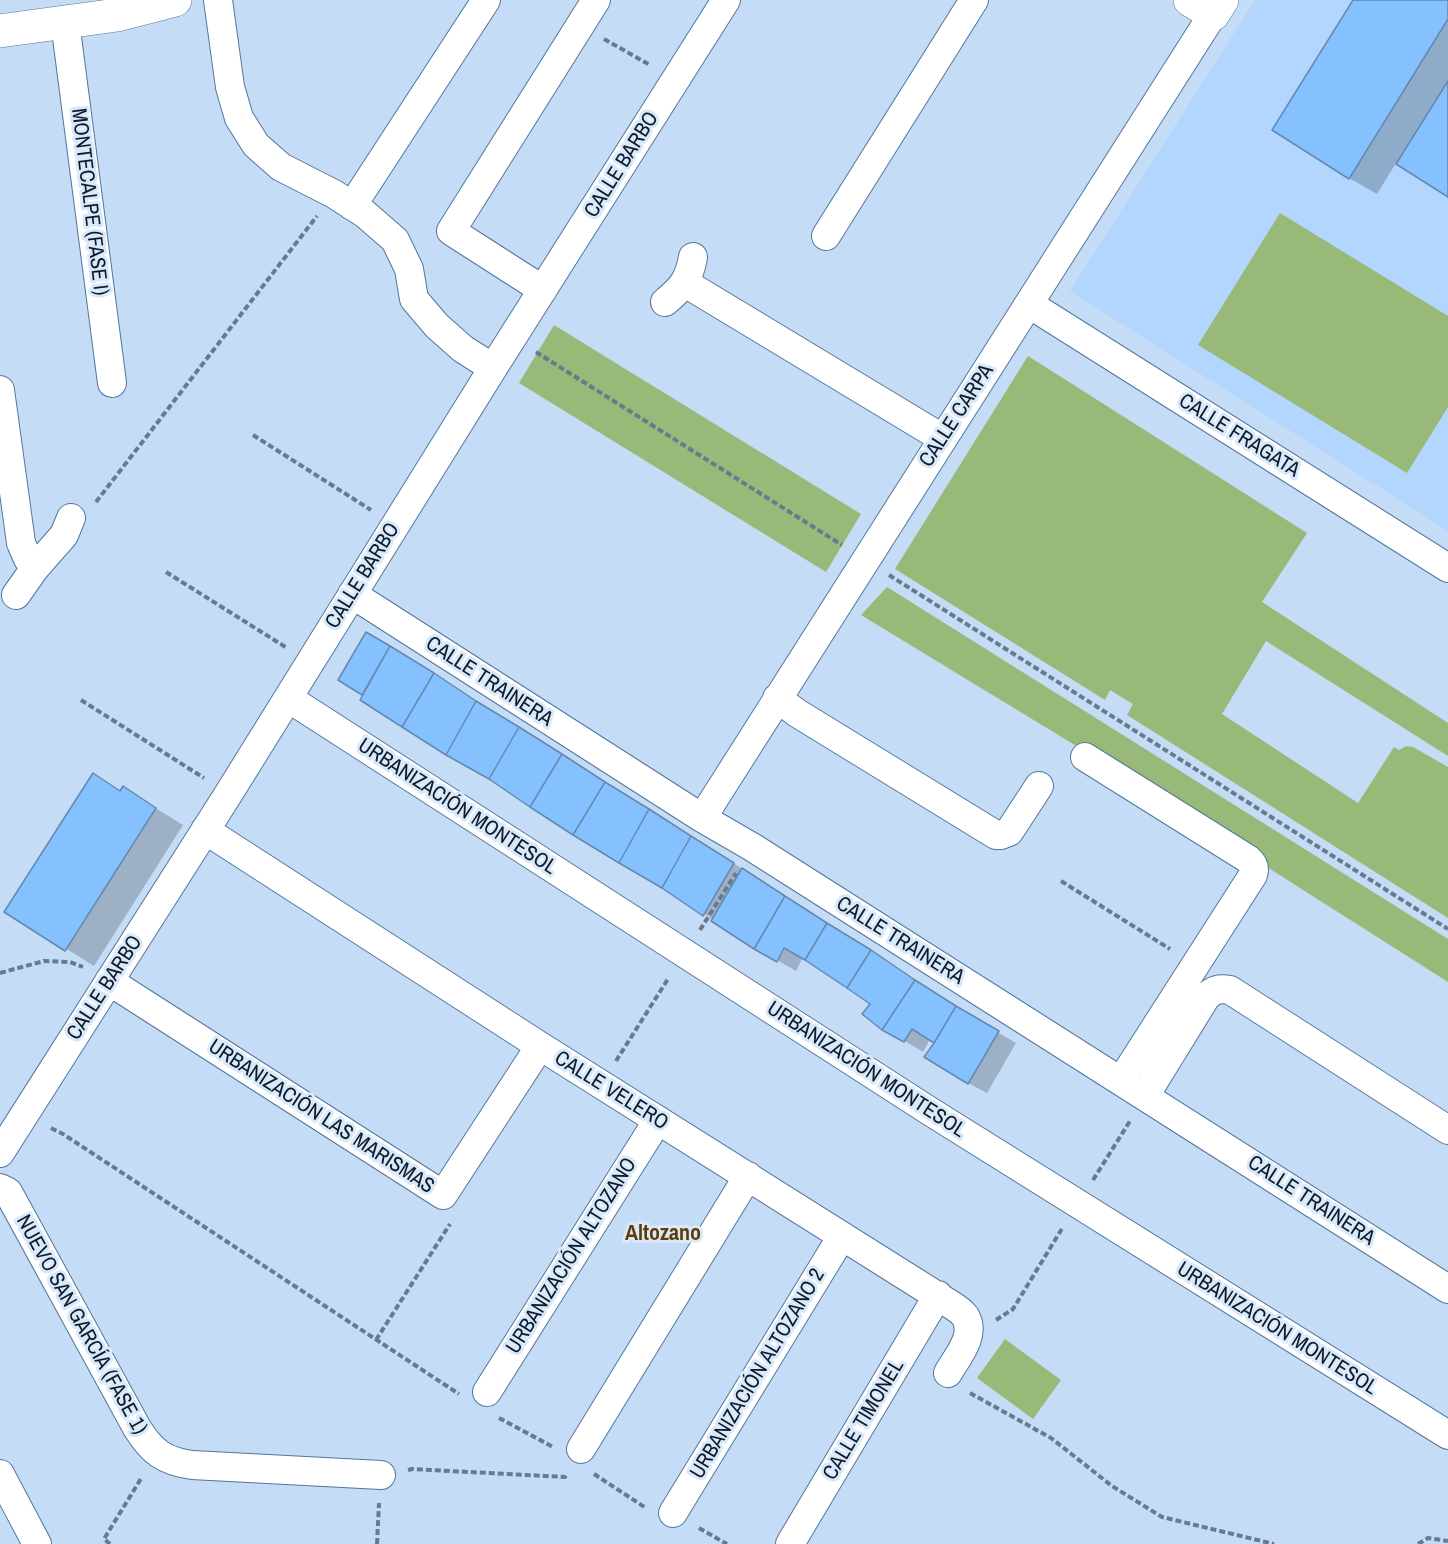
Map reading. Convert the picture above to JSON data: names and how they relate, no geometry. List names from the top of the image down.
{
  "streets": {
    "street": [
      "CALLE BARBO",
      "MONTECALPE (FASE I)",
      "CALLE CARPA",
      "CALLE FRAGATA",
      "CALLE TRAINERA",
      "URBANIZACIÓN MONTESOL",
      "CALLE VELERO",
      "URBANIZACIÓN LAS MARISMAS",
      "URBANIZACIÓN ALTOZANO",
      "NUEVO SAN GARCÍA (FASE 1)",
      "URBANIZACIÓN ALTOZANO 2",
      "CALLE TIMONEL"
    ]
  },
  "crossings": [
    ["CALLE BARBO", "CALLE TRAINERA"],
    ["CALLE BARBO", "URBANIZACIÓN MONTESOL"],
    ["CALLE BARBO", "CALLE VELERO"],
    ["CALLE BARBO", "URBANIZACIÓN LAS MARISMAS"],
    ["CALLE CARPA", "CALLE FRAGATA"],
    ["CALLE CARPA", "CALLE TRAINERA"],
    ["CALLE VELERO", "URBANIZACIÓN LAS MARISMAS"],
    ["CALLE VELERO", "URBANIZACIÓN ALTOZANO"],
    ["CALLE VELERO", "URBANIZACIÓN ALTOZANO 2"],
    ["CALLE VELERO", "CALLE TIMONEL"]
  ],
  "districts": ["Altozano"]
}
